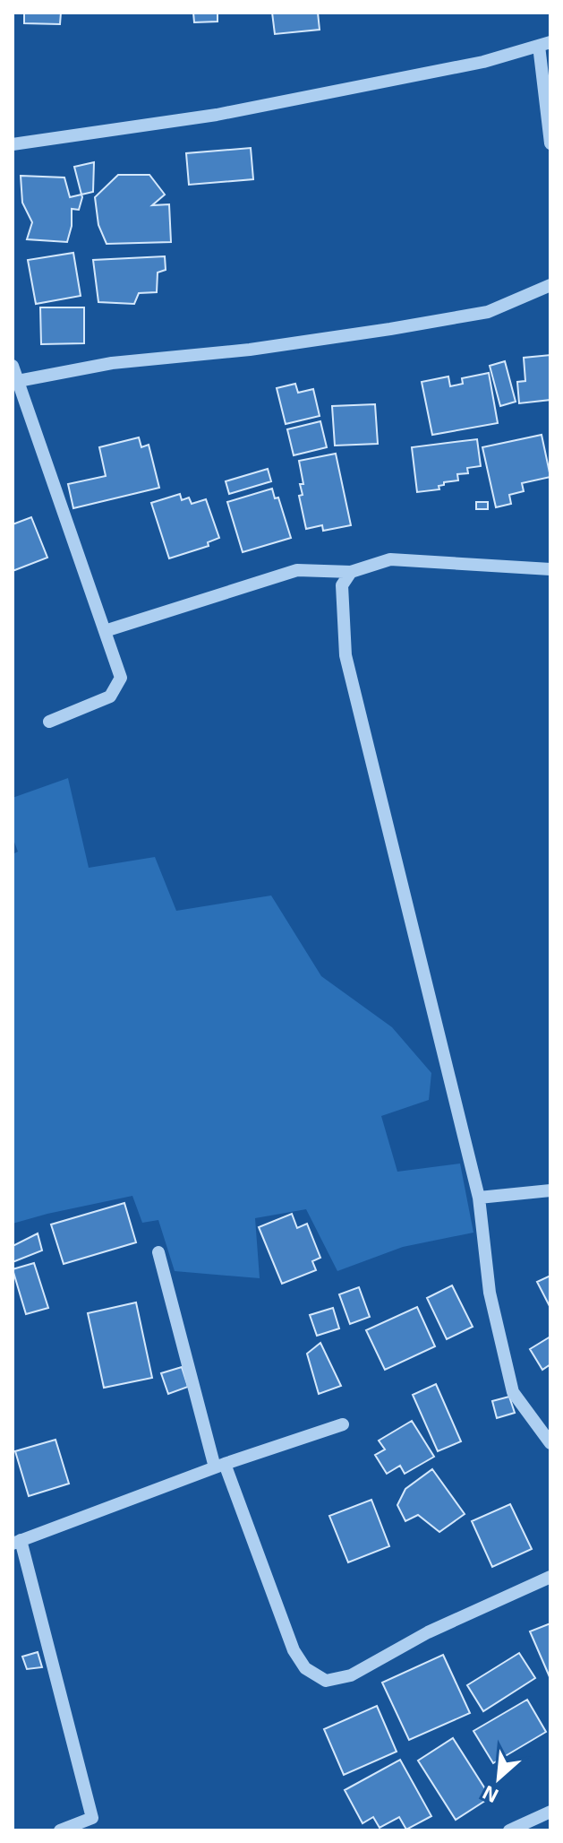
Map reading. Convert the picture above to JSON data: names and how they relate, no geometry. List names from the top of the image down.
{
  "north": "bottom left"
}
